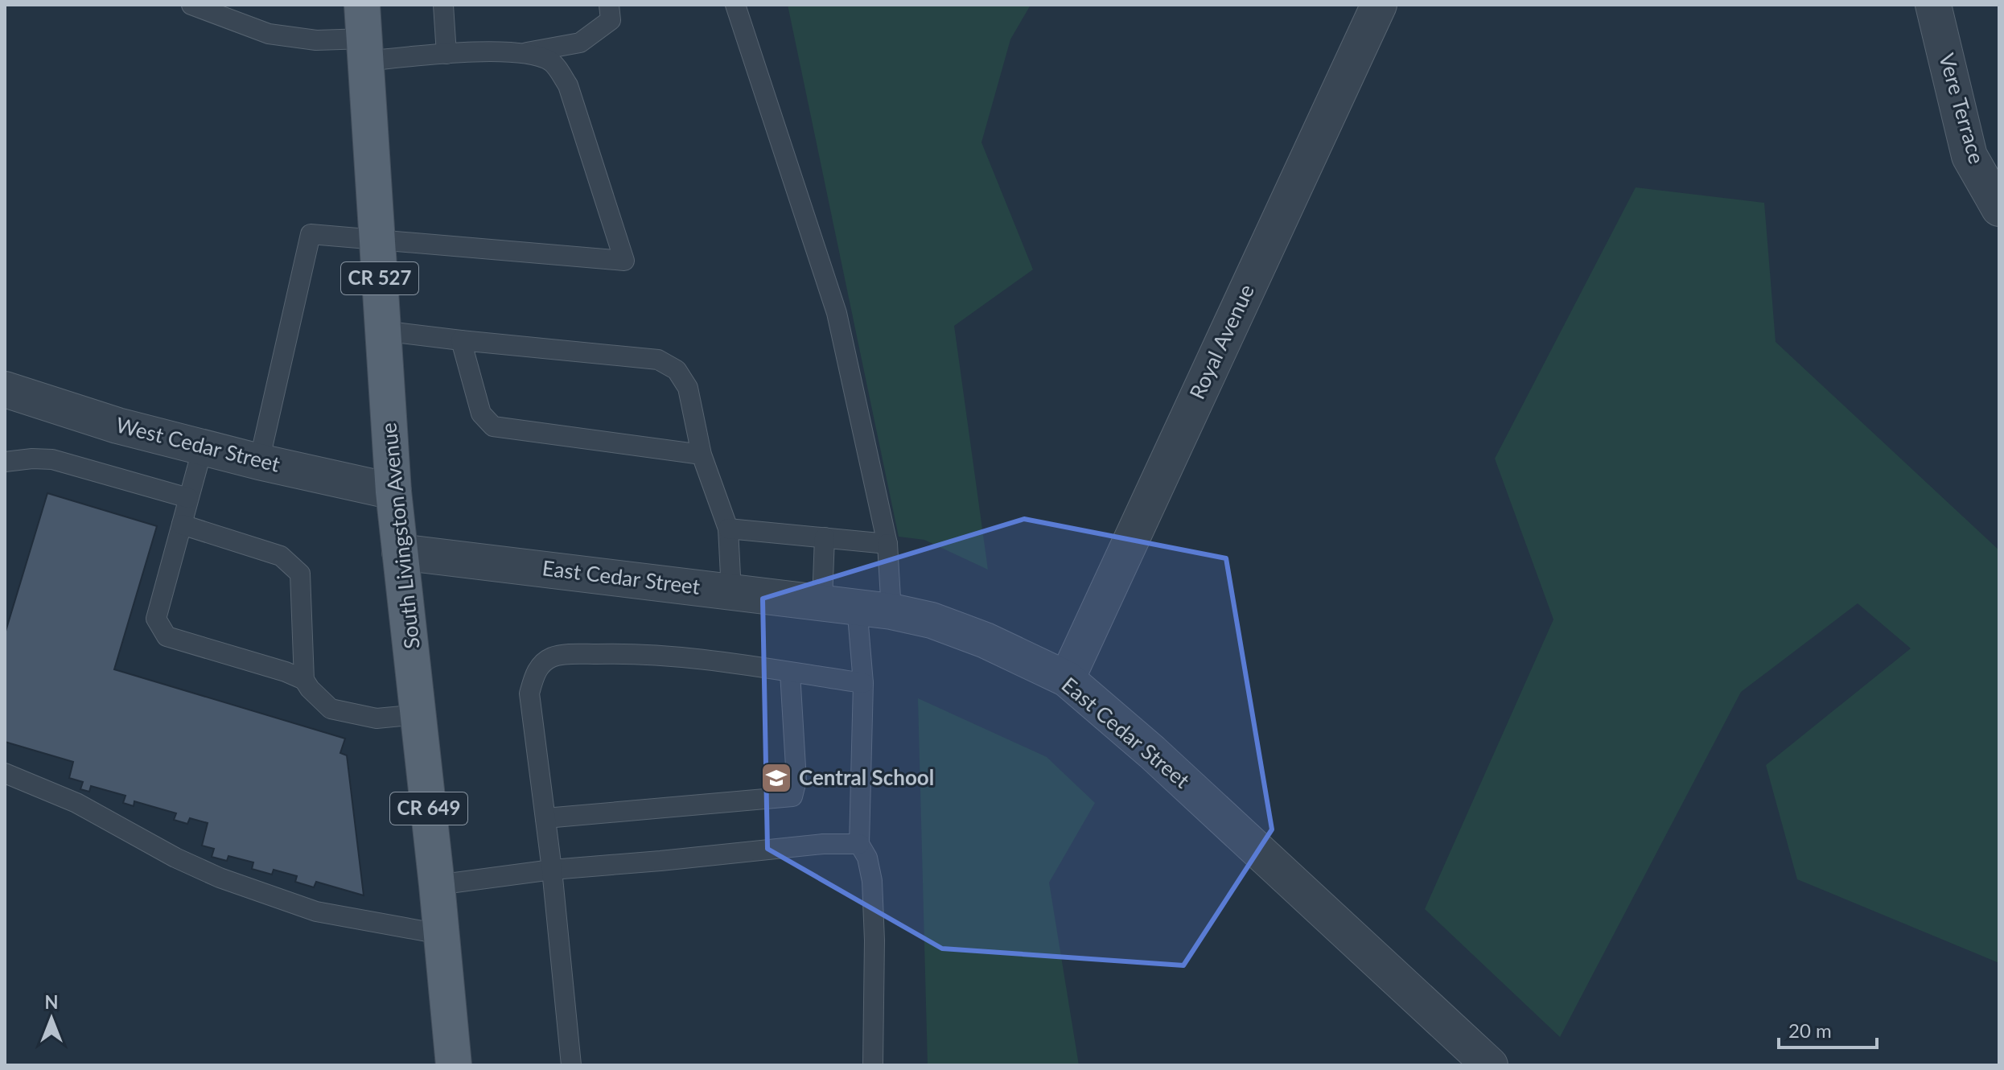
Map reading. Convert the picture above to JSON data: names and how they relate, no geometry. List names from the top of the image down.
{
  "streets": {
    "main road": ["CR 527", "South Livingston Avenue", "CR 649"],
    "street": [
      "Vere Terrace",
      "Royal Avenue",
      "West Cedar Street",
      "East Cedar Street"
    ]
  },
  "crossings": [
    ["Royal Avenue", "East Cedar Street"],
    ["West Cedar Street", "South Livingston Avenue"],
    ["South Livingston Avenue", "East Cedar Street"]
  ],
  "places": {
    "school or university": ["Central School"]
  },
  "scale_bar": "20 m",
  "north": "top"
}
